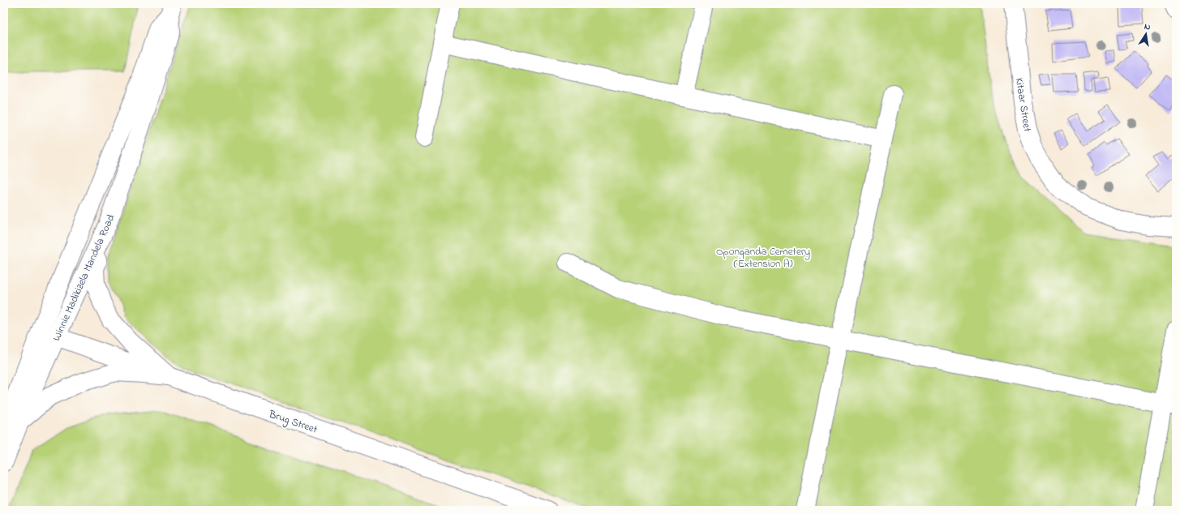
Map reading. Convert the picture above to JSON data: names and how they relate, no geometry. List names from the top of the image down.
{
  "streets": {
    "main road": ["Kitaar Street", "Winnie Madikizela Mandela Road", "Brug Street"]
  },
  "crossings": [
    ["Winnie Madikizela Mandela Road", "Brug Street"]
  ],
  "parks": ["Oponganda Cemetery (Extension A)"],
  "north": "top"
}
